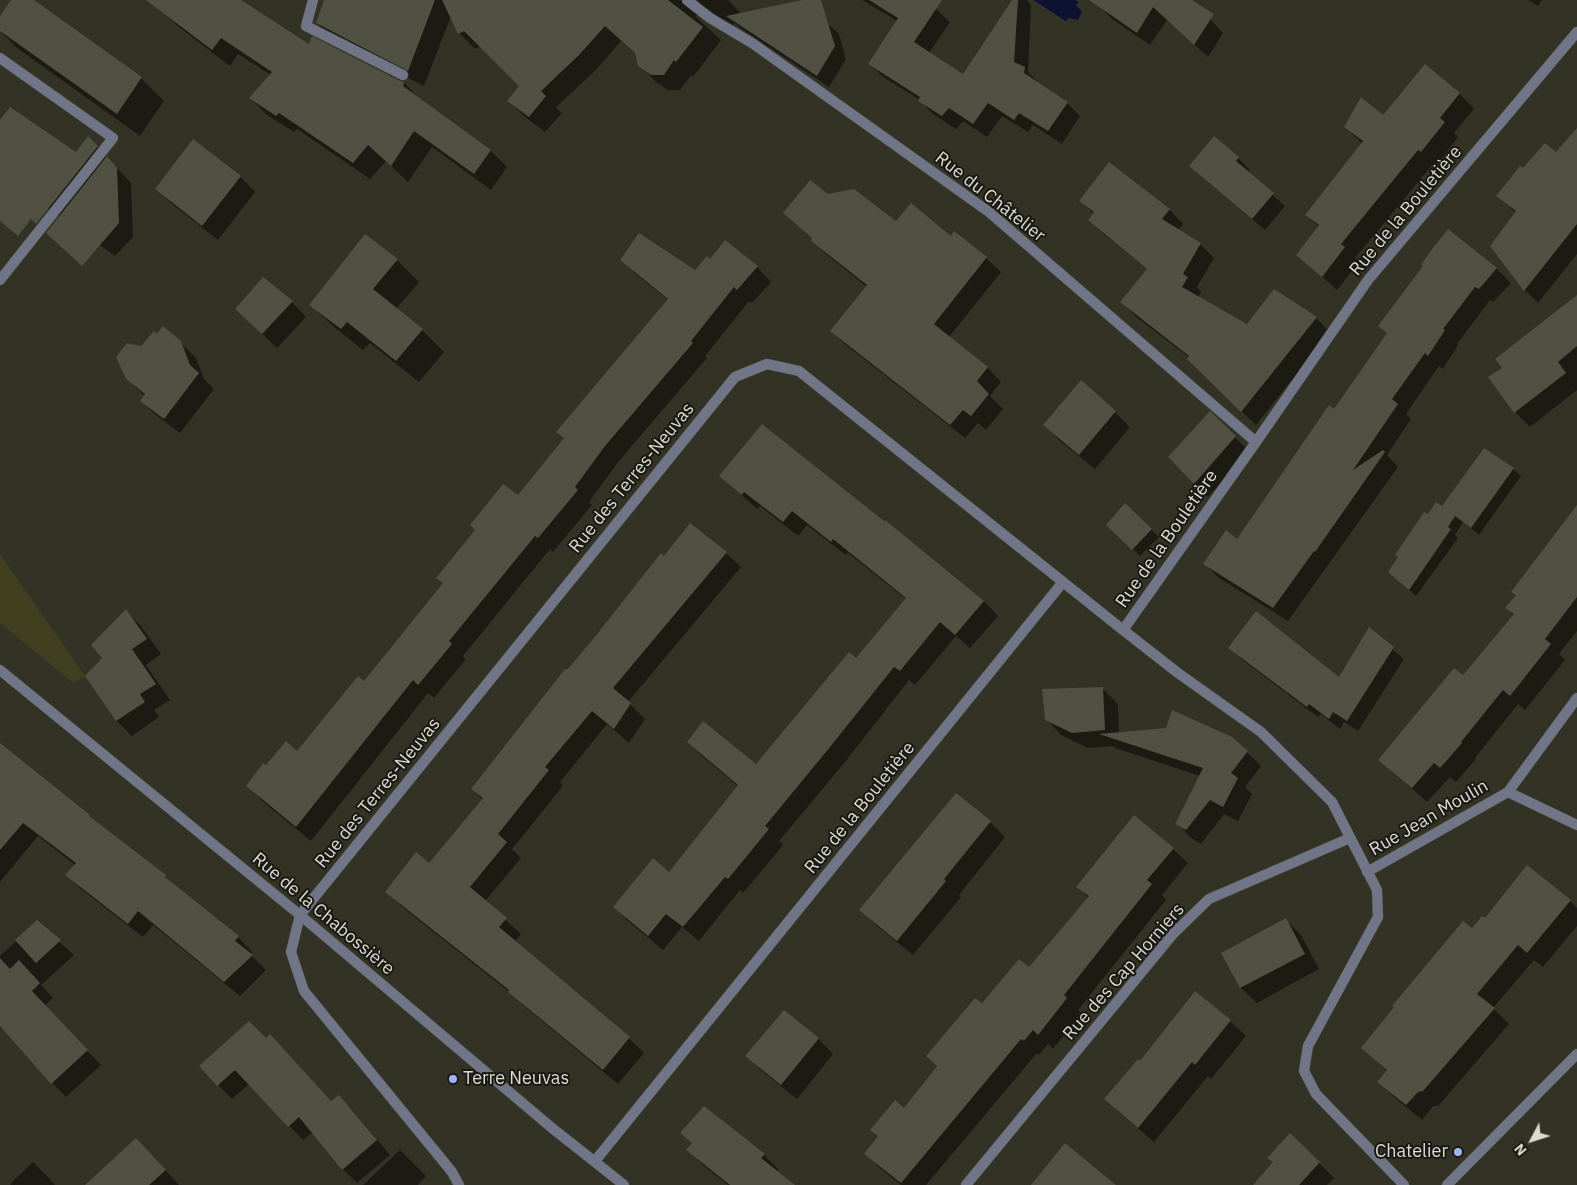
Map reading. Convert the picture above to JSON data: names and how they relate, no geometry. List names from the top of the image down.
{
  "streets": {
    "street": [
      "Rue du Châtelier",
      "Rue de la Bouletière",
      "Rue des Terres-Neuvas",
      "Rue Jean Moulin",
      "Rue de la Chabossière",
      "Rue des Cap Horniers"
    ]
  },
  "crossings": [
    ["Rue du Châtelier", "Rue de la Bouletière"],
    ["Rue de la Bouletière", "Rue des Terres-Neuvas"],
    ["Rue de la Bouletière", "Rue de la Chabossière"],
    ["Rue des Terres-Neuvas", "Rue de la Chabossière"]
  ],
  "places": ["Terre Neuvas", "Chatelier"],
  "north": "bottom left"
}
